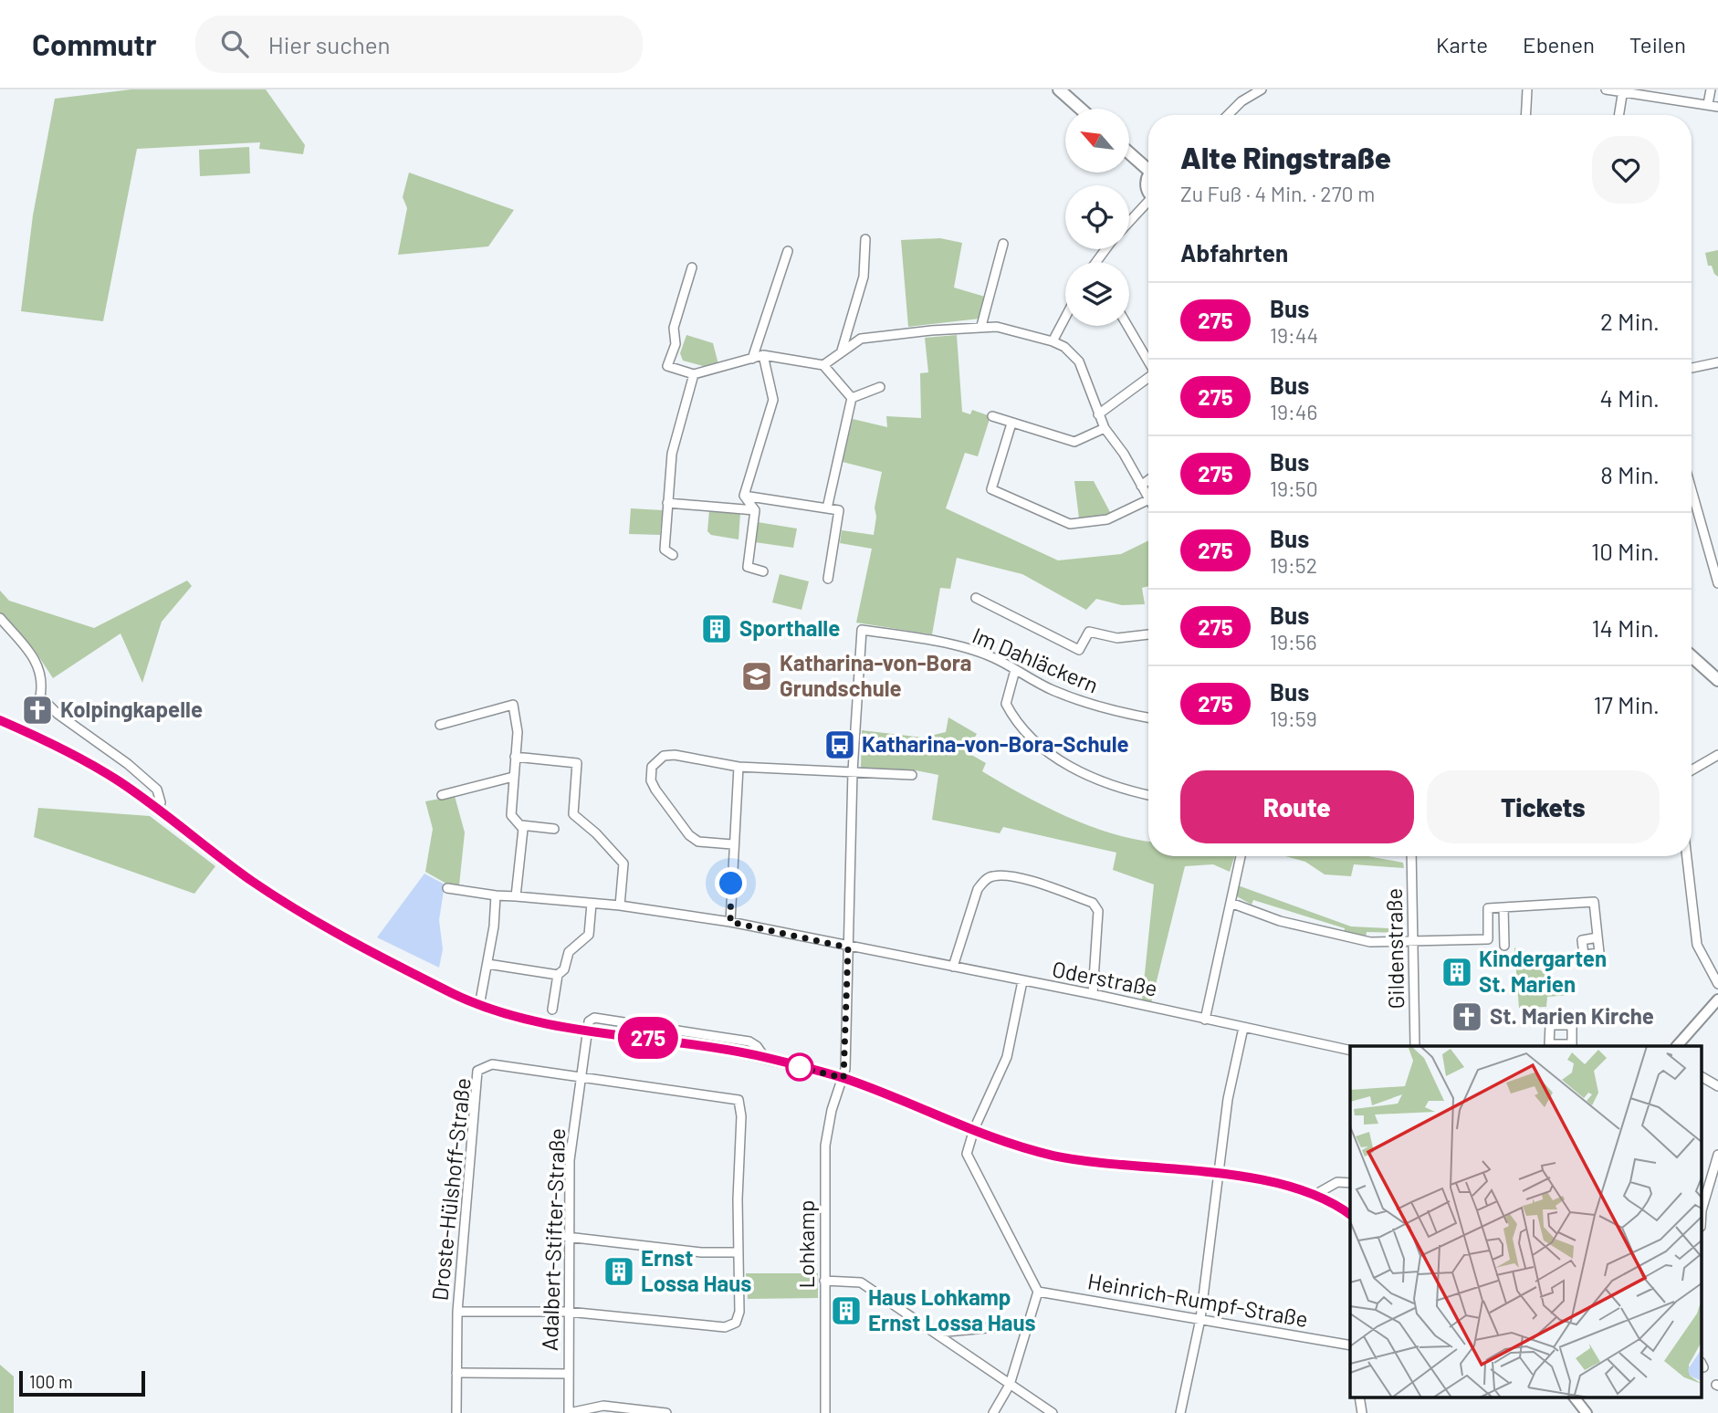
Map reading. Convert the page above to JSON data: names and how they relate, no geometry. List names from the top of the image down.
{
  "streets": {
    "street": [
      "Im Dahläckern",
      "Gildenstraße",
      "Oderstraße",
      "Droste-Hülshoff-Straße",
      "Adalbert-Stifter-Straße",
      "Lohkamp",
      "Heinrich-Rumpf-Straße"
    ]
  },
  "crossings": [
    ["Im Dahläckern", "Lohkamp"],
    ["Oderstraße", "Lohkamp"],
    ["Droste-Hülshoff-Straße", "Adalbert-Stifter-Straße"]
  ],
  "places": {
    "building": [
      "Sporthalle",
      "Kindergarten St. Marien",
      "Ernst Lossa Haus",
      "Haus Lohkamp Ernst Lossa Haus"
    ],
    "school or university": ["Katharina-von-Bora Grundschule"],
    "church": ["Kolpingkapelle", "St. Marien Kirche"],
    "bus stop": ["Katharina-von-Bora-Schule"]
  },
  "lines": ["bus line 275"],
  "scale_bar": "100 m",
  "north": "top left",
  "page": {
    "header": "Commutr",
    "search": "Hier suchen",
    "nav": ["Karte", "Ebenen", "Teilen"],
    "on_map": "275",
    "heading": [
      ["Alte Ringstraße", "Zu Fuß · 4 Min. · 270 m"],
      "Abfahrten"
    ],
    "list": [
      {
        "mark": "275",
        "name": "Bus",
        "note": "19:44",
        "value": "2 Min."
      },
      {
        "mark": "275",
        "name": "Bus",
        "note": "19:46",
        "value": "4 Min."
      },
      {
        "mark": "275",
        "name": "Bus",
        "note": "19:50",
        "value": "8 Min."
      },
      {
        "mark": "275",
        "name": "Bus",
        "note": "19:52",
        "value": "10 Min."
      },
      {
        "mark": "275",
        "name": "Bus",
        "note": "19:56",
        "value": "14 Min."
      },
      {
        "mark": "275",
        "name": "Bus",
        "note": "19:59",
        "value": "17 Min."
      }
    ],
    "buttons": ["Route", "Tickets"],
    "scale": "100 m"
  }
}
